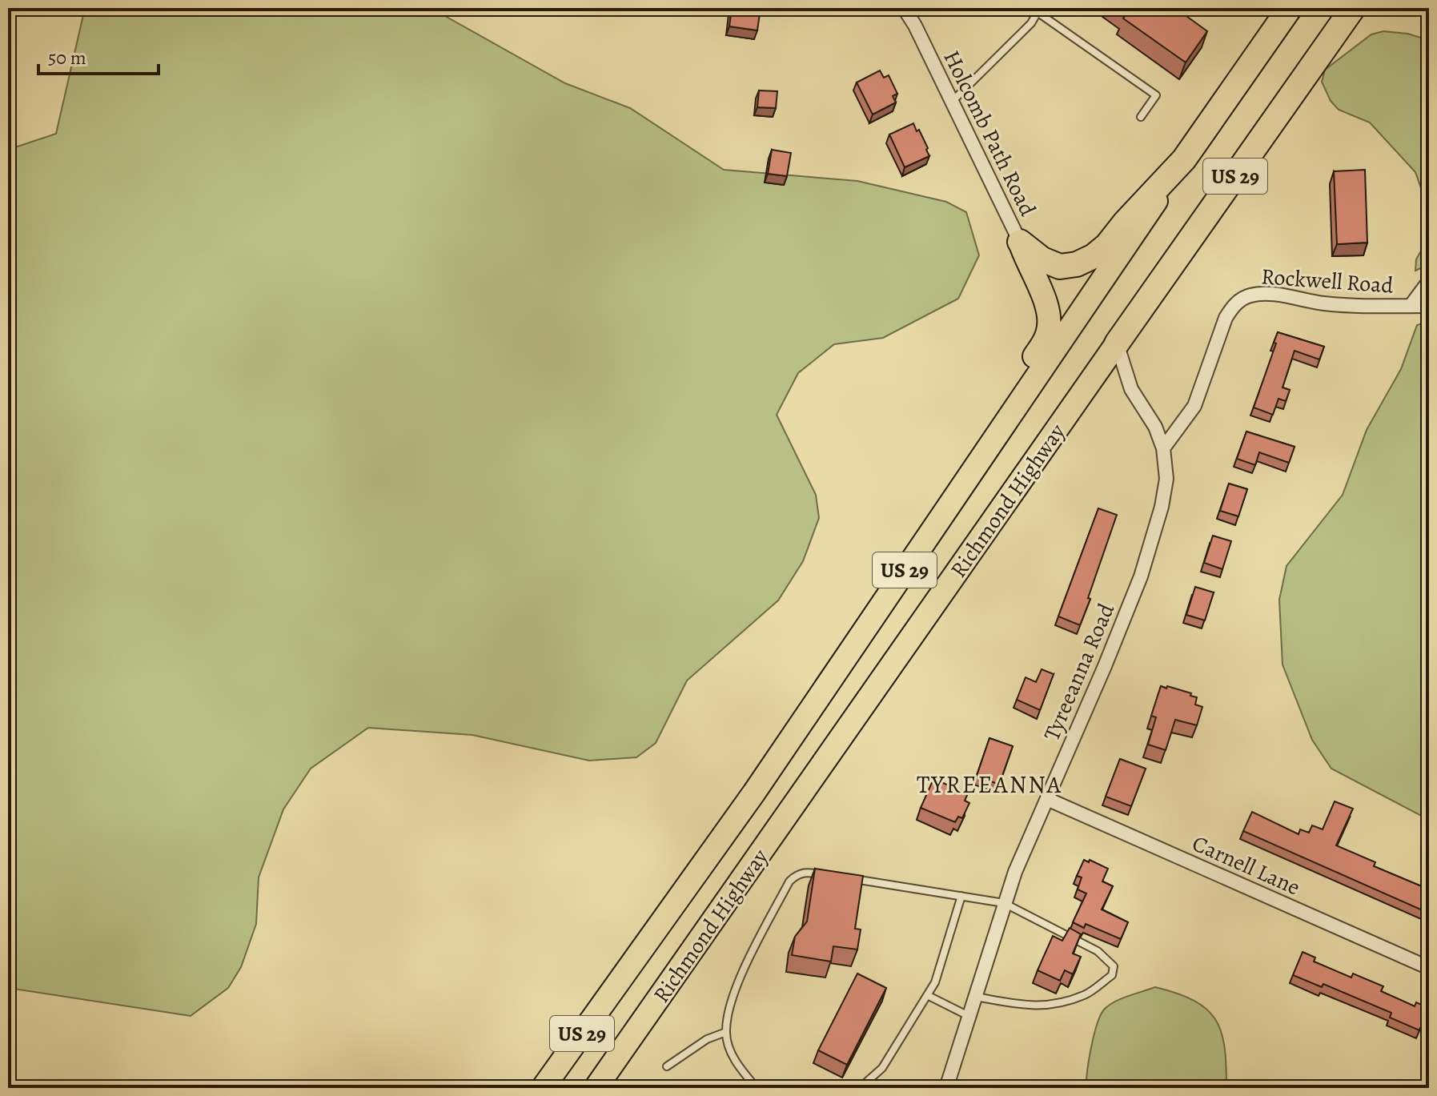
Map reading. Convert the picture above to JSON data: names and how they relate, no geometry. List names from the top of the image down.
{
  "streets": {
    "highway": ["US 29", "Richmond Highway"],
    "street": [
      "Holcomb Path Road",
      "Rockwell Road",
      "Tyreeanna Road",
      "Carnell Lane"
    ]
  },
  "crossings": [
    ["Rockwell Road", "Tyreeanna Road"],
    ["Richmond Highway", "Tyreeanna Road"],
    ["Tyreeanna Road", "Carnell Lane"]
  ],
  "districts": ["TYREEANNA"],
  "scale_bar": "50 m"
}
